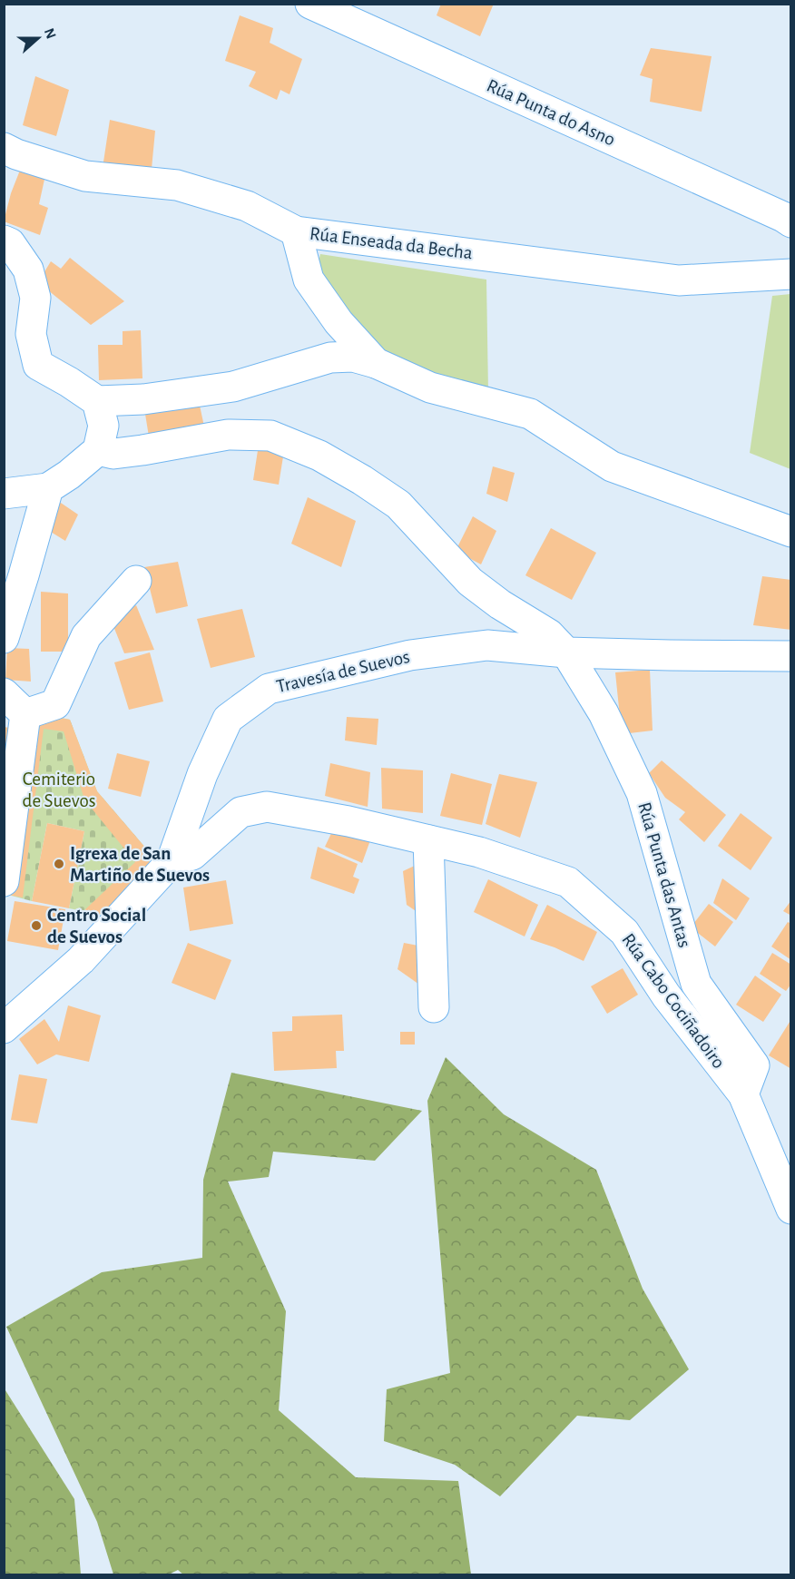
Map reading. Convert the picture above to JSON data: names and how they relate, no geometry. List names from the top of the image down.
{
  "streets": {
    "street": [
      "Rúa Punta do Asno",
      "Rúa Enseada da Becha",
      "Travesía de Suevos",
      "Rúa Punta das Antas",
      "Rúa Cabo Cociñadoiro"
    ]
  },
  "crossings": [
    ["Travesía de Suevos", "Rúa Punta das Antas"],
    ["Travesía de Suevos", "Rúa Cabo Cociñadoiro"],
    ["Rúa Punta das Antas", "Rúa Cabo Cociñadoiro"]
  ],
  "parks": ["Cemiterio de Suevos"],
  "places": ["Igrexa de San Martiño de Suevos", "Centro Social de Suevos"],
  "north": "right"
}
